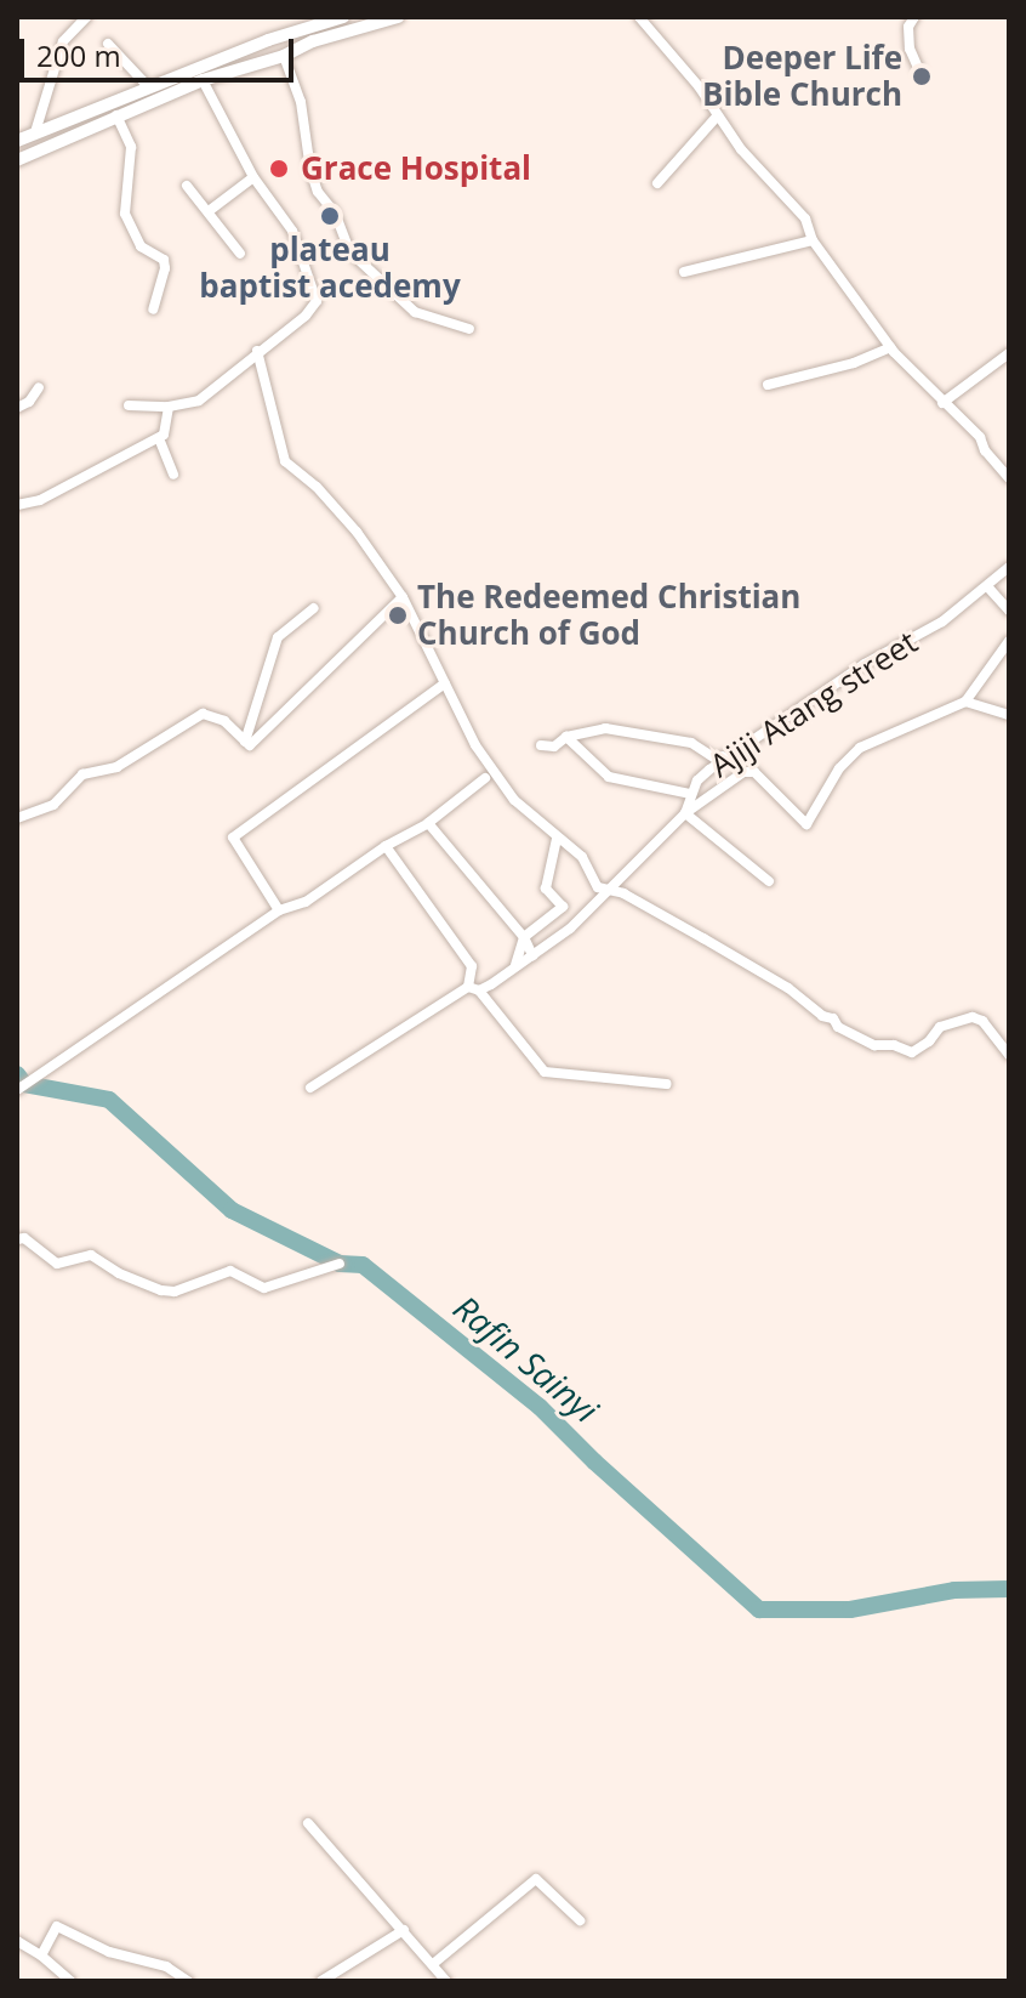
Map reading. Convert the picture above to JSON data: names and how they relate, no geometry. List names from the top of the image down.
{
  "streets": {
    "street": ["Ajiji Atang street"]
  },
  "water": ["Rafin Sainyi"],
  "places": [
    "Deeper Life Bible Church",
    "Grace Hospital",
    "plateau baptist acedemy",
    "The Redeemed Christian Church of God"
  ],
  "scale_bar": "200 m"
}
